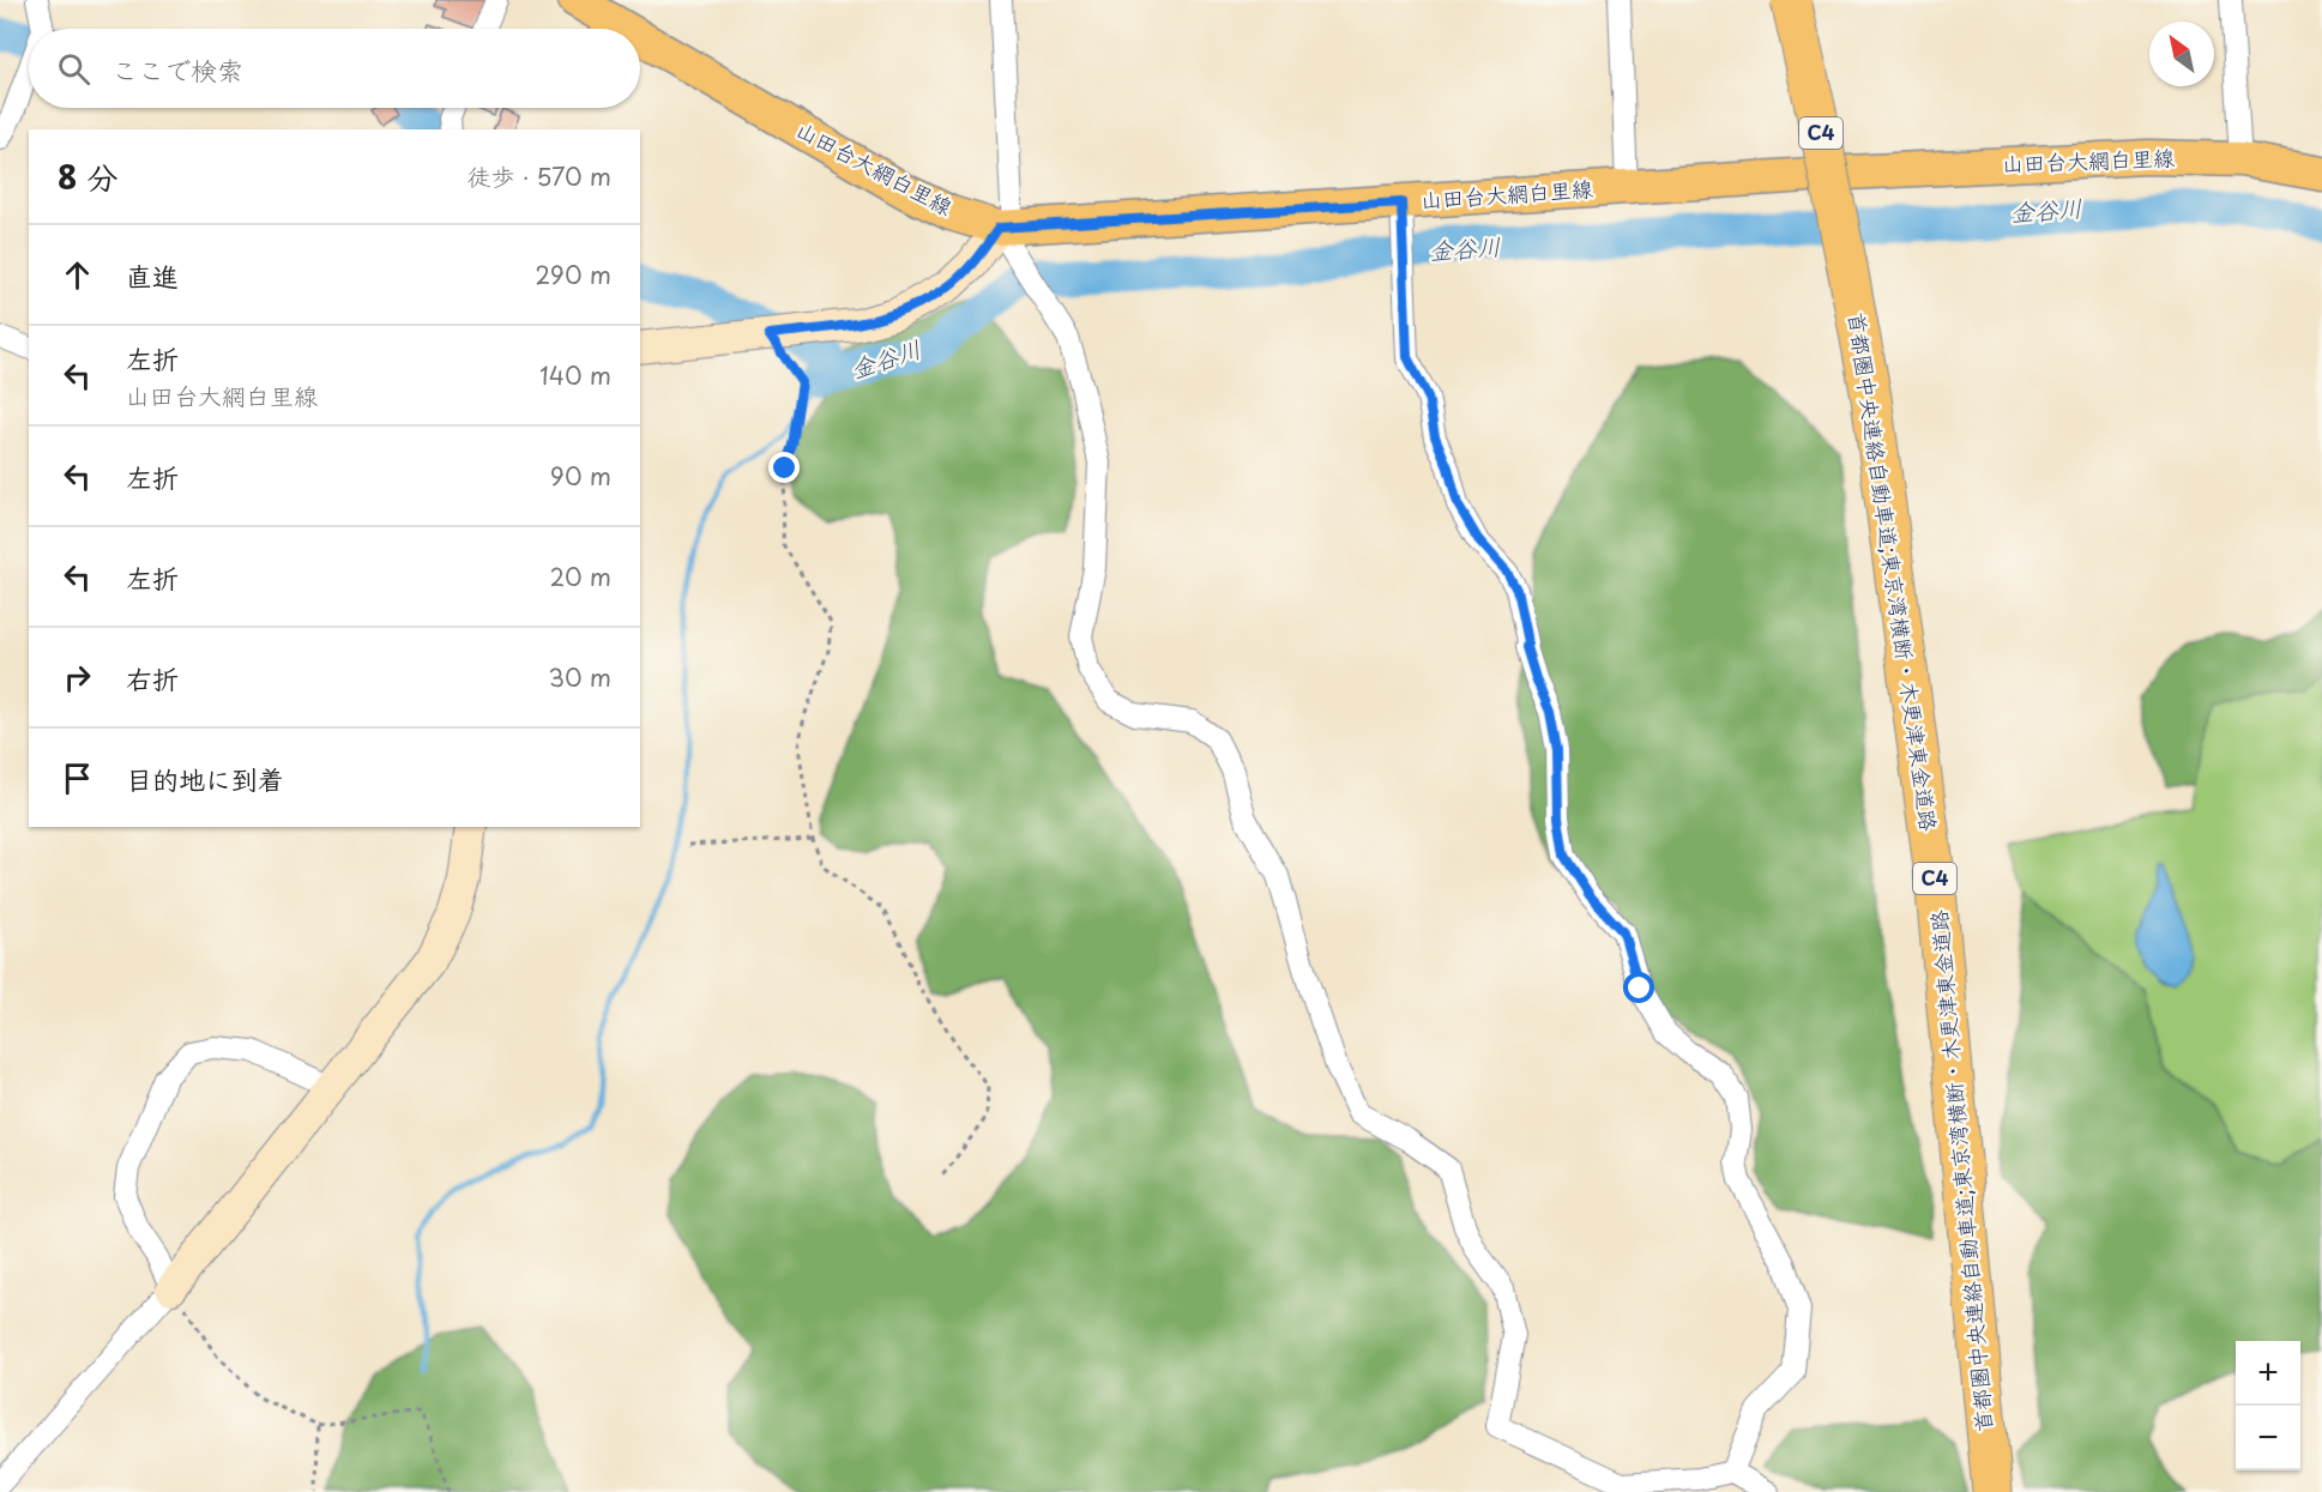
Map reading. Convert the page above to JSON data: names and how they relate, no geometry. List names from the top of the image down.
{
  "streets": {
    "highway": ["C4", "首都圏中央連絡自動車道;東京湾横断・木更津東金道路"],
    "main road": ["山田台大網白里線"]
  },
  "water": ["金谷川"],
  "north": "top left",
  "page": {
    "search": "ここで検索",
    "heading": ["8 分", "徒歩 · 570 m"],
    "list": [
      ["直進", "290 m"],
      ["左折", "山田台大網白里線", "140 m"],
      ["左折", "90 m"],
      ["左折", "20 m"],
      ["右折", "30 m"],
      "目的地に到着"
    ],
    "map_buttons": ["+", "−"]
  }
}
